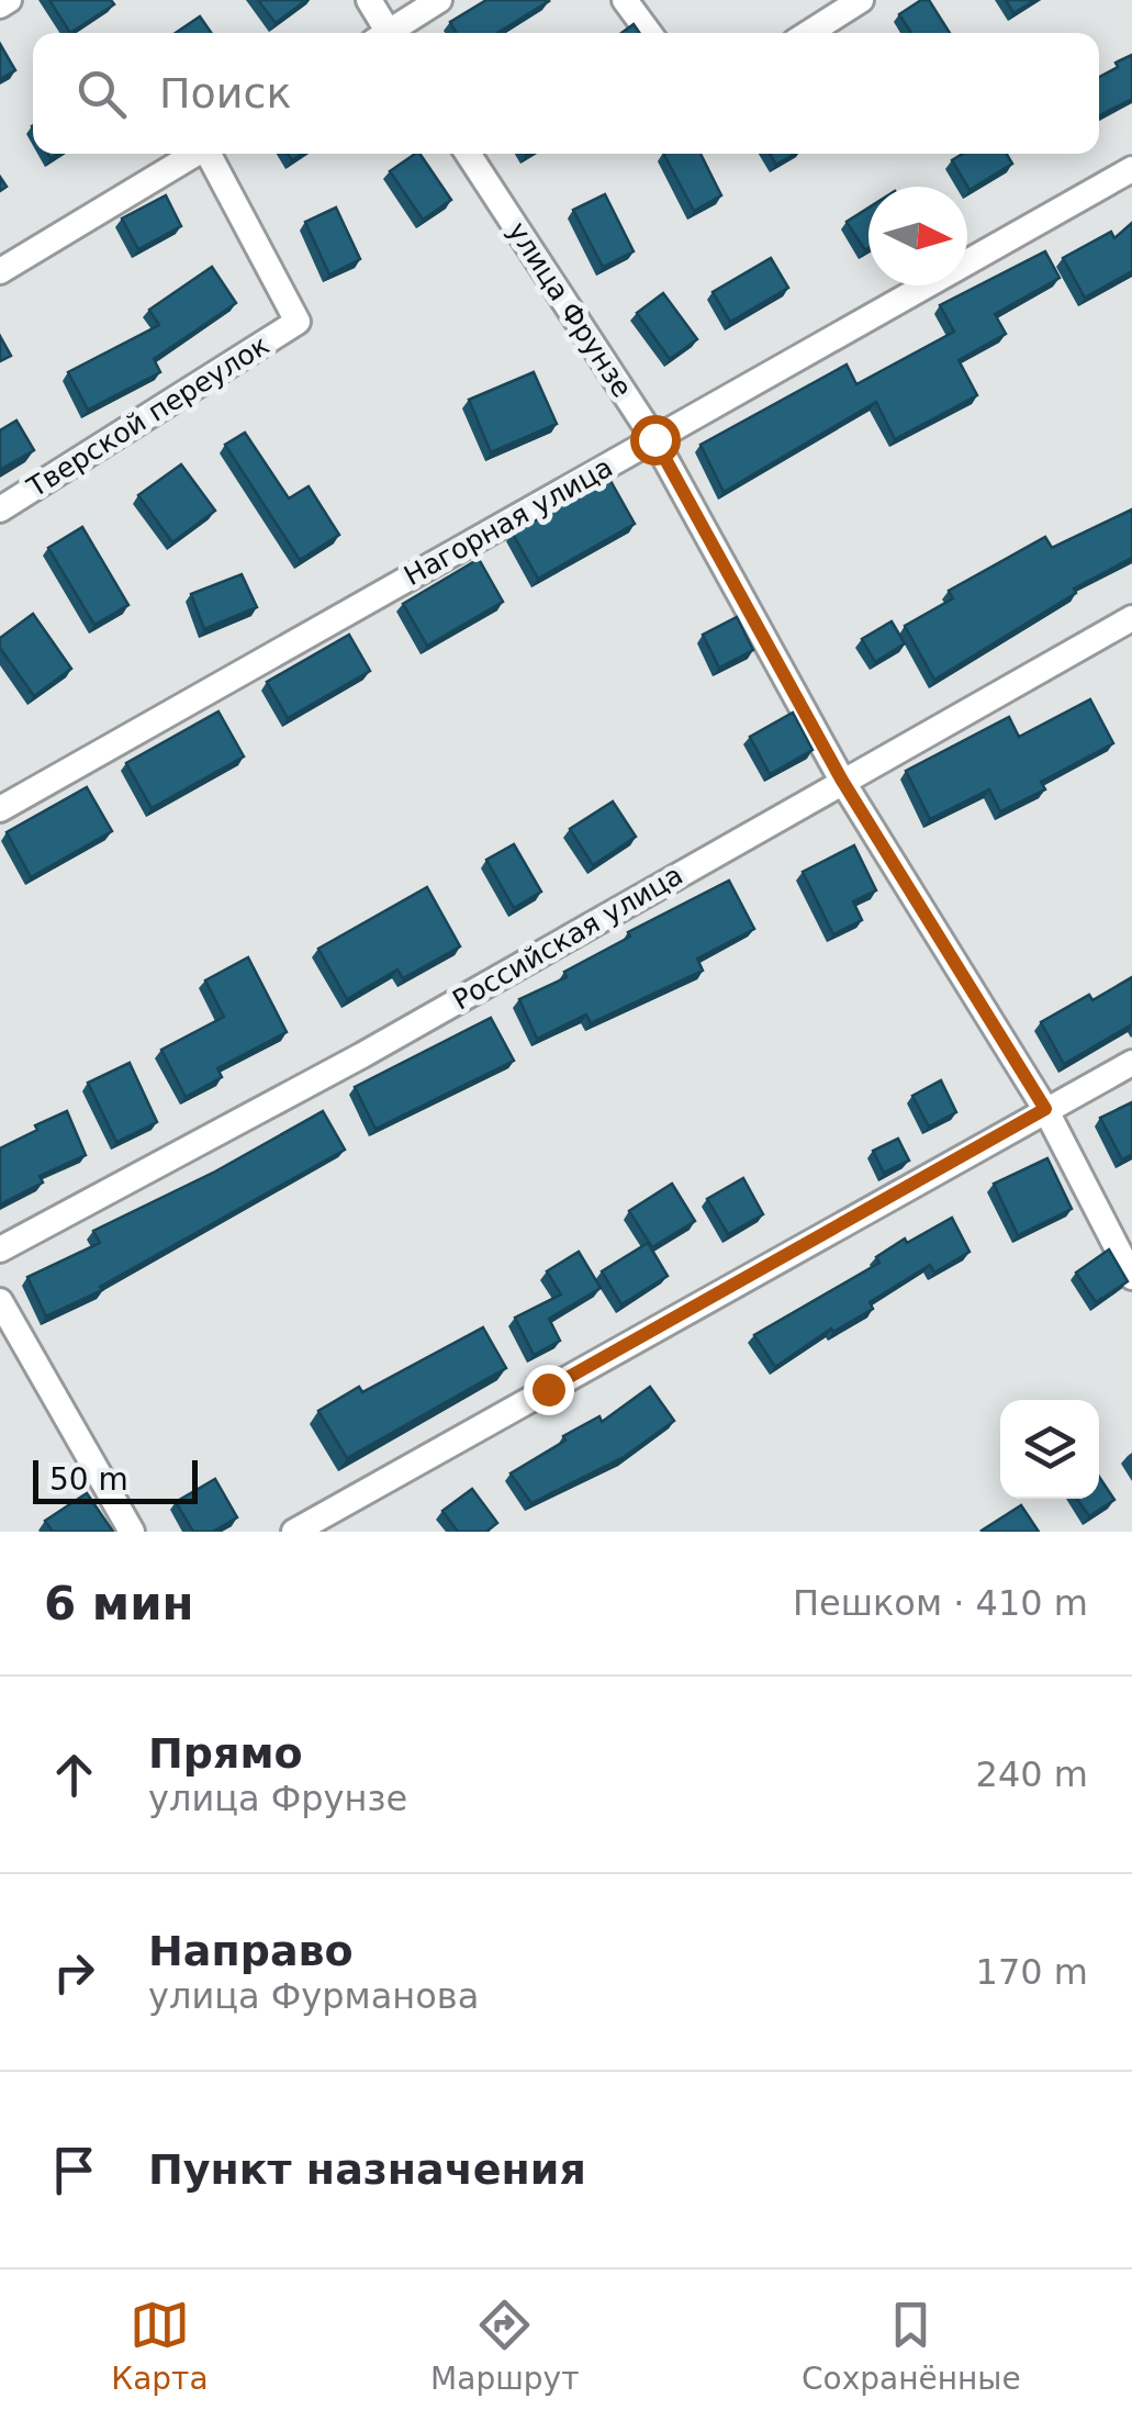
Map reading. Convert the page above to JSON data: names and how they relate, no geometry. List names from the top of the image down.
{
  "streets": {
    "street": [
      "улица Фрунзе",
      "Тверской переулок",
      "Нагорная улица",
      "Российская улица"
    ]
  },
  "crossings": [
    ["улица Фрунзе", "Нагорная улица"],
    ["улица Фрунзе", "Российская улица"]
  ],
  "scale_bar": "50 m",
  "north": "right",
  "page": {
    "search": "Поиск",
    "scale": "50 m",
    "heading": ["6 мин", "Пешком · 410 m"],
    "list": [
      ["Прямо", "улица Фрунзе", "240 m"],
      ["Направо", "улица Фурманова", "170 m"],
      "Пункт назначения"
    ],
    "nav": ["Карта", "Маршрут", "Сохранённые"]
  }
}
